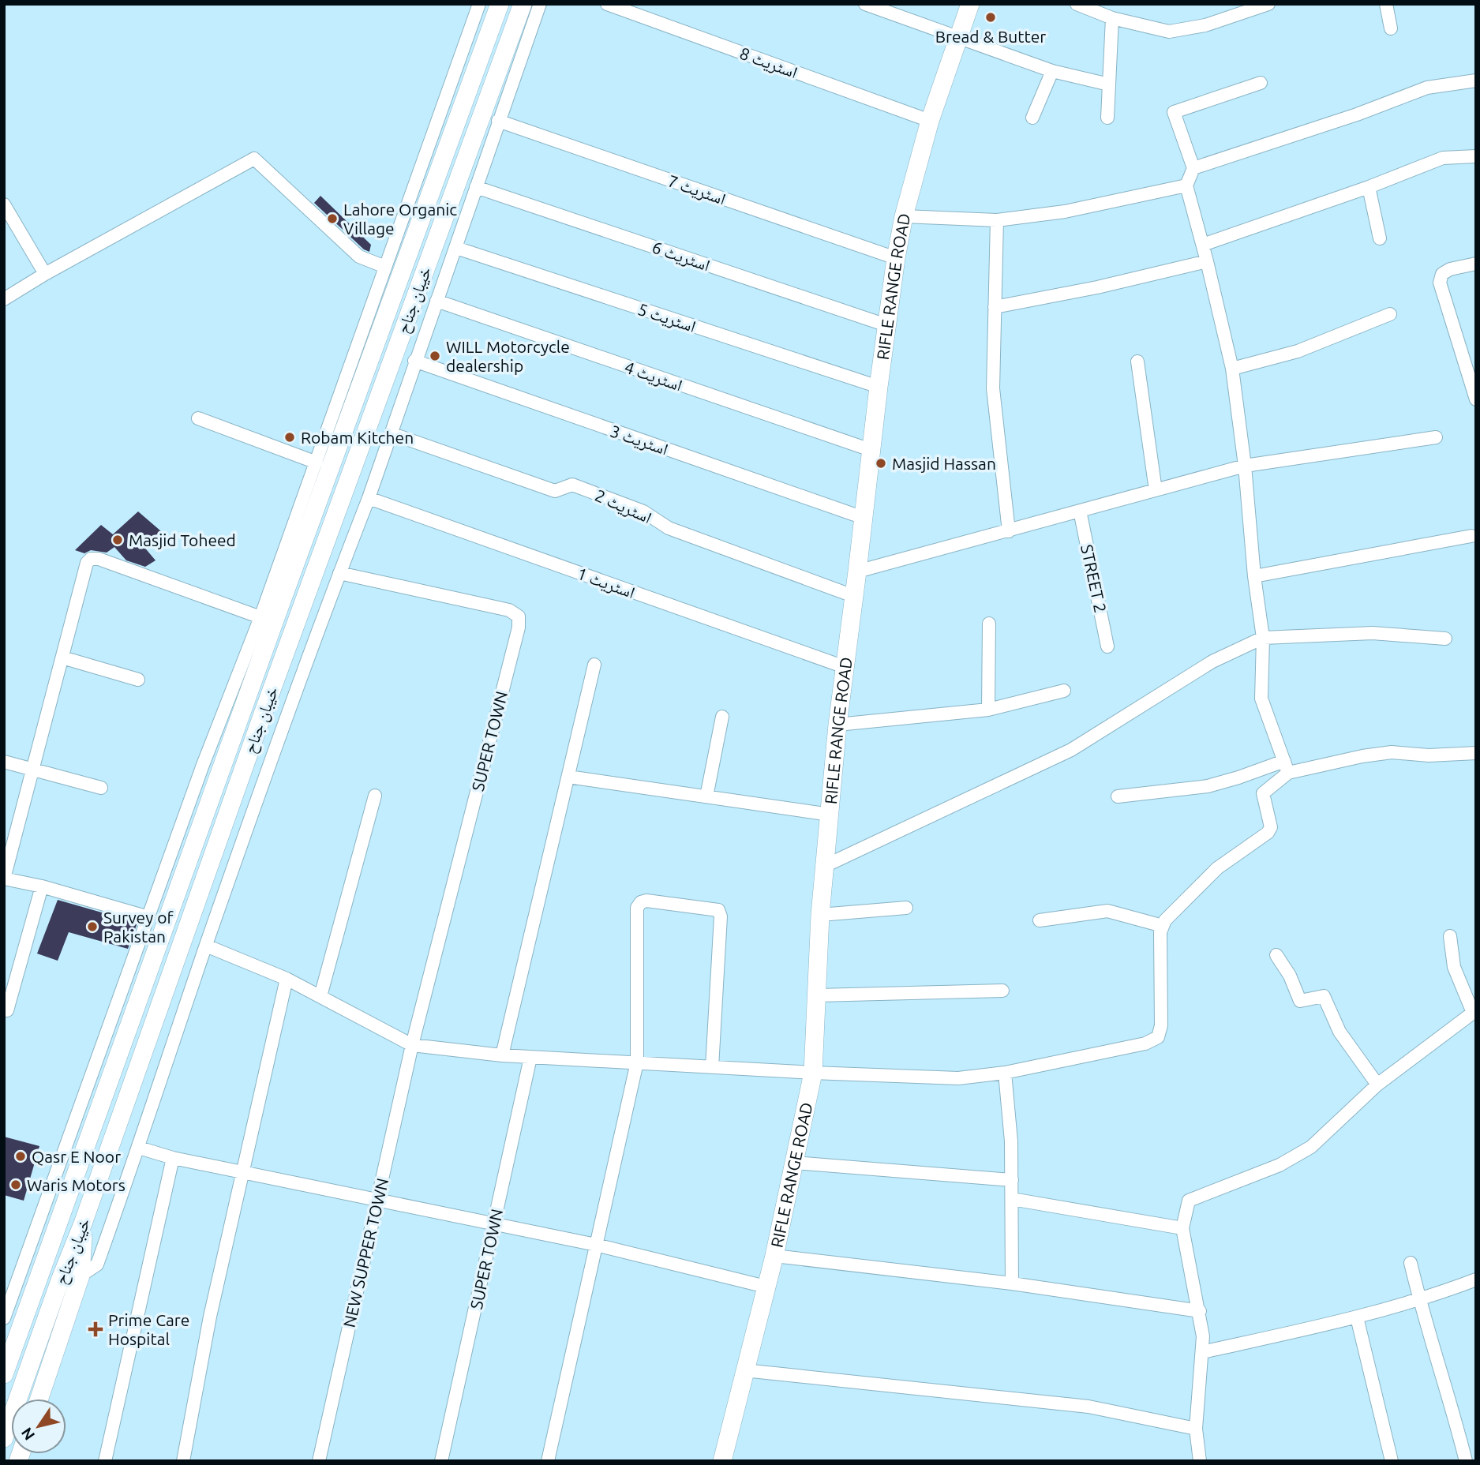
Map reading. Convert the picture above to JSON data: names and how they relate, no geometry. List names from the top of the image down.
{
  "streets": {
    "main road": ["RIFLE RANGE ROAD", "خیبان جناح"],
    "street": [
      "اسٹریٹ 8",
      "اسٹریٹ 7",
      "اسٹریٹ 6",
      "اسٹریٹ 5",
      "اسٹریٹ 4",
      "اسٹریٹ 3",
      "اسٹریٹ 2",
      "STREET 2",
      "اسٹریٹ 1",
      "SUPER TOWN",
      "NEW SUPPER TOWN"
    ]
  },
  "crossings": [
    ["اسٹریٹ 8", "RIFLE RANGE ROAD"],
    ["اسٹریٹ 7", "RIFLE RANGE ROAD"],
    ["اسٹریٹ 6", "RIFLE RANGE ROAD"],
    ["RIFLE RANGE ROAD", "اسٹریٹ 5"],
    ["RIFLE RANGE ROAD", "اسٹریٹ 4"],
    ["RIFLE RANGE ROAD", "اسٹریٹ 3"],
    ["RIFLE RANGE ROAD", "اسٹریٹ 2"],
    ["RIFLE RANGE ROAD", "اسٹریٹ 1"],
    ["SUPER TOWN", "NEW SUPPER TOWN"]
  ],
  "places": {
    "other": [
      "Bread & Butter",
      "Lahore Organic Village",
      "WILL Motorcycle dealership",
      "Robam Kitchen",
      "Masjid Hassan",
      "Masjid Toheed",
      "Survey of Pakistan",
      "Qasr E Noor",
      "Waris Motors"
    ],
    "health": ["Prime Care Hospital"]
  },
  "north": "bottom left"
}
